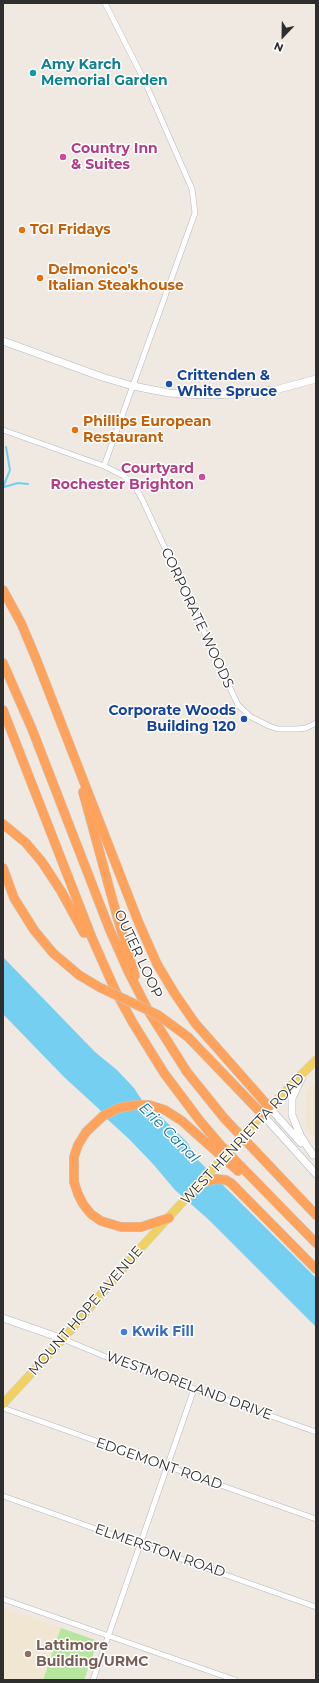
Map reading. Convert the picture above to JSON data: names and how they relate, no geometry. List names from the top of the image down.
{
  "streets": {
    "highway": ["OUTER LOOP"],
    "main road": ["WEST HENRIETTA ROAD", "MOUNT HOPE AVENUE"],
    "street": [
      "CORPORATE WOODS",
      "WESTMORELAND DRIVE",
      "EDGEMONT ROAD",
      "ELMERSTON ROAD"
    ]
  },
  "crossings": [
    ["WEST HENRIETTA ROAD", "MOUNT HOPE AVENUE"],
    ["MOUNT HOPE AVENUE", "WESTMORELAND DRIVE"]
  ],
  "water": ["Erie Canal"],
  "places": [
    "Amy Karch Memorial Garden",
    "Country Inn & Suites",
    "TGI Fridays",
    "Delmonico's Italian Steakhouse",
    "Crittenden & White Spruce",
    "Phillips European Restaurant",
    "Courtyard Rochester Brighton",
    "Corporate Woods Building 120",
    "Kwik Fill",
    "Lattimore Building/URMC"
  ],
  "north": "bottom"
}
